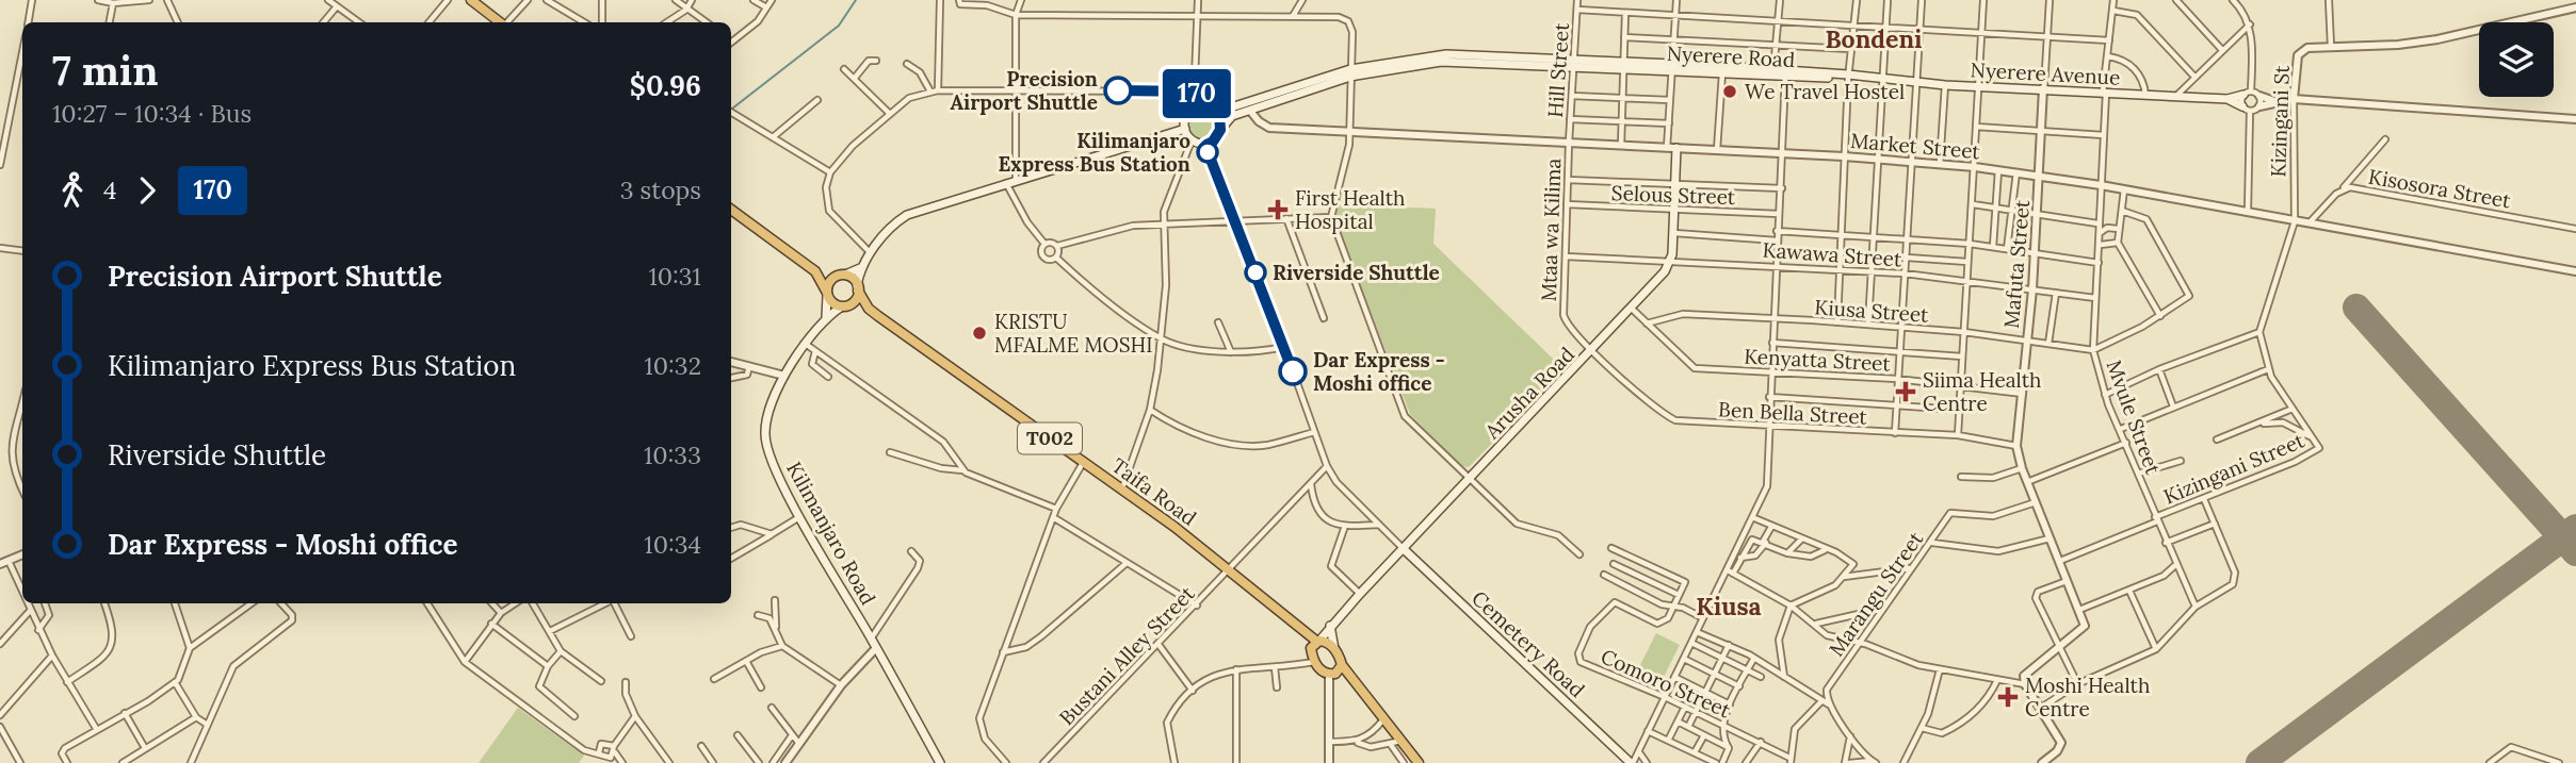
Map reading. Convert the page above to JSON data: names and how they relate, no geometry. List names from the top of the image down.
{
  "streets": {
    "highway": ["T002", "Taifa Road"],
    "main road": [
      "Nyerere Road",
      "Nyerere Avenue",
      "Arusha Road",
      "Kilimanjaro Road",
      "Cemetery Road"
    ],
    "street": [
      "Hill Street",
      "Kizingani St",
      "Market Street",
      "Kisosora Street",
      "Selous Street",
      "Mtaa wa Kilima",
      "Kawawa Street",
      "Mafuta Street",
      "Kiusa Street",
      "Kenyatta Street",
      "Ben Bella Street",
      "Mvule Street",
      "Kizingani Street",
      "Marangu Street",
      "Bustani Alley Street",
      "Comoro Street"
    ]
  },
  "crossings": [
    ["Nyerere Road", "Hill Street"],
    ["Nyerere Road", "Nyerere Avenue"],
    ["Nyerere Road", "Market Street"],
    ["Hill Street", "Market Street"],
    ["Hill Street", "Mtaa wa Kilima"],
    ["Nyerere Avenue", "Mafuta Street"],
    ["Nyerere Avenue", "Mvule Street"],
    ["Kizingani St", "Market Street"],
    ["Kizingani St", "Kizingani Street"],
    ["Market Street", "Kisosora Street"],
    ["Market Street", "Mtaa wa Kilima"],
    ["Market Street", "Mafuta Street"],
    ["Market Street", "Mvule Street"],
    ["Selous Street", "Mtaa wa Kilima"],
    ["Mtaa wa Kilima", "Kawawa Street"],
    ["Mtaa wa Kilima", "Arusha Road"],
    ["Mtaa wa Kilima", "Ben Bella Street"],
    ["Kawawa Street", "Mafuta Street"],
    ["Kawawa Street", "Arusha Road"],
    ["Kawawa Street", "Mvule Street"],
    ["Mafuta Street", "Kiusa Street"],
    ["Mafuta Street", "Kenyatta Street"],
    ["Mafuta Street", "Ben Bella Street"],
    ["Kiusa Street", "Kenyatta Street"],
    ["Kiusa Street", "Mvule Street"],
    ["Kenyatta Street", "Arusha Road"],
    ["Arusha Road", "Ben Bella Street"],
    ["Arusha Road", "Taifa Road"],
    ["Arusha Road", "Cemetery Road"],
    ["Mvule Street", "Kizingani Street"],
    ["Taifa Road", "Kilimanjaro Road"],
    ["Taifa Road", "Bustani Alley Street"]
  ],
  "districts": ["Bondeni", "Kiusa"],
  "places": {
    "other": [
      "Precision Airport Shuttle",
      "We Travel Hostel",
      "Kilimanjaro Express Bus Station",
      "Riverside Shuttle",
      "KRISTU MFALME MOSHI",
      "Dar Express - Moshi office"
    ],
    "health": ["First Health Hospital", "Siima Health Centre", "Moshi Health Centre"]
  },
  "lines": ["bus line 170"],
  "page": {
    "on_map": "170",
    "heading": ["7 min", "10:27 – 10:34 · Bus", "$0.96"],
    "legs": ["4", "170", "3 stops"],
    "list": [
      {
        "name": "Precision Airport Shuttle",
        "value": "10:31"
      },
      {
        "name": "Kilimanjaro Express Bus Station",
        "value": "10:32"
      },
      {
        "name": "Riverside Shuttle",
        "value": "10:33"
      },
      {
        "name": "Dar Express - Moshi office",
        "value": "10:34"
      }
    ]
  }
}
